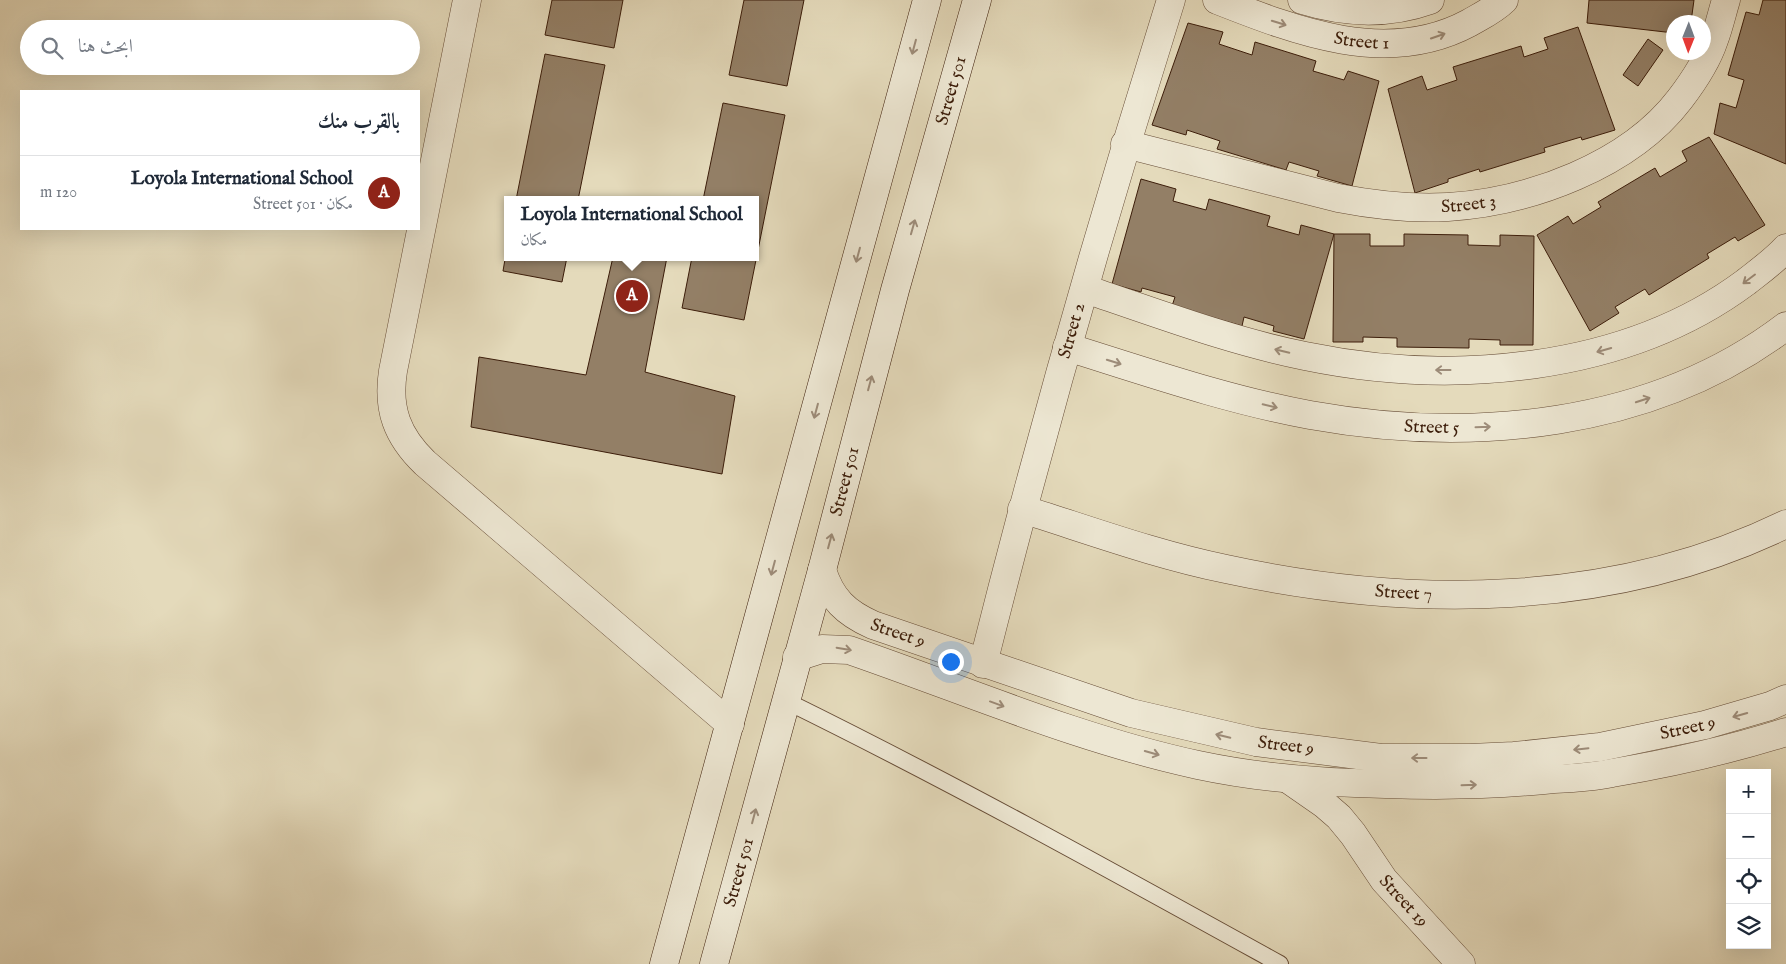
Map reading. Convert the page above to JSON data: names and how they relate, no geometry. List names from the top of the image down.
{
  "streets": {
    "street": [
      "Street 1",
      "Street 501",
      "Street 3",
      "Street 2",
      "Street 5",
      "Street 7",
      "Street 9",
      "Street 19"
    ]
  },
  "crossings": [
    ["Street 501", "Street 9"],
    ["Street 3", "Street 2"],
    ["Street 2", "Street 5"],
    ["Street 2", "Street 7"],
    ["Street 2", "Street 9"],
    ["Street 9", "Street 19"]
  ],
  "north": "bottom",
  "page": {
    "search": "ابحث هنا",
    "heading": "بالقرب منك",
    "list": [
      {
        "mark": "A",
        "name": "Loyola International School",
        "note": "مكان · Street 501",
        "value": "120 m"
      }
    ],
    "popup": ["Loyola International School", "مكان"],
    "pins": "A",
    "map_buttons": ["+", "−"]
  }
}
